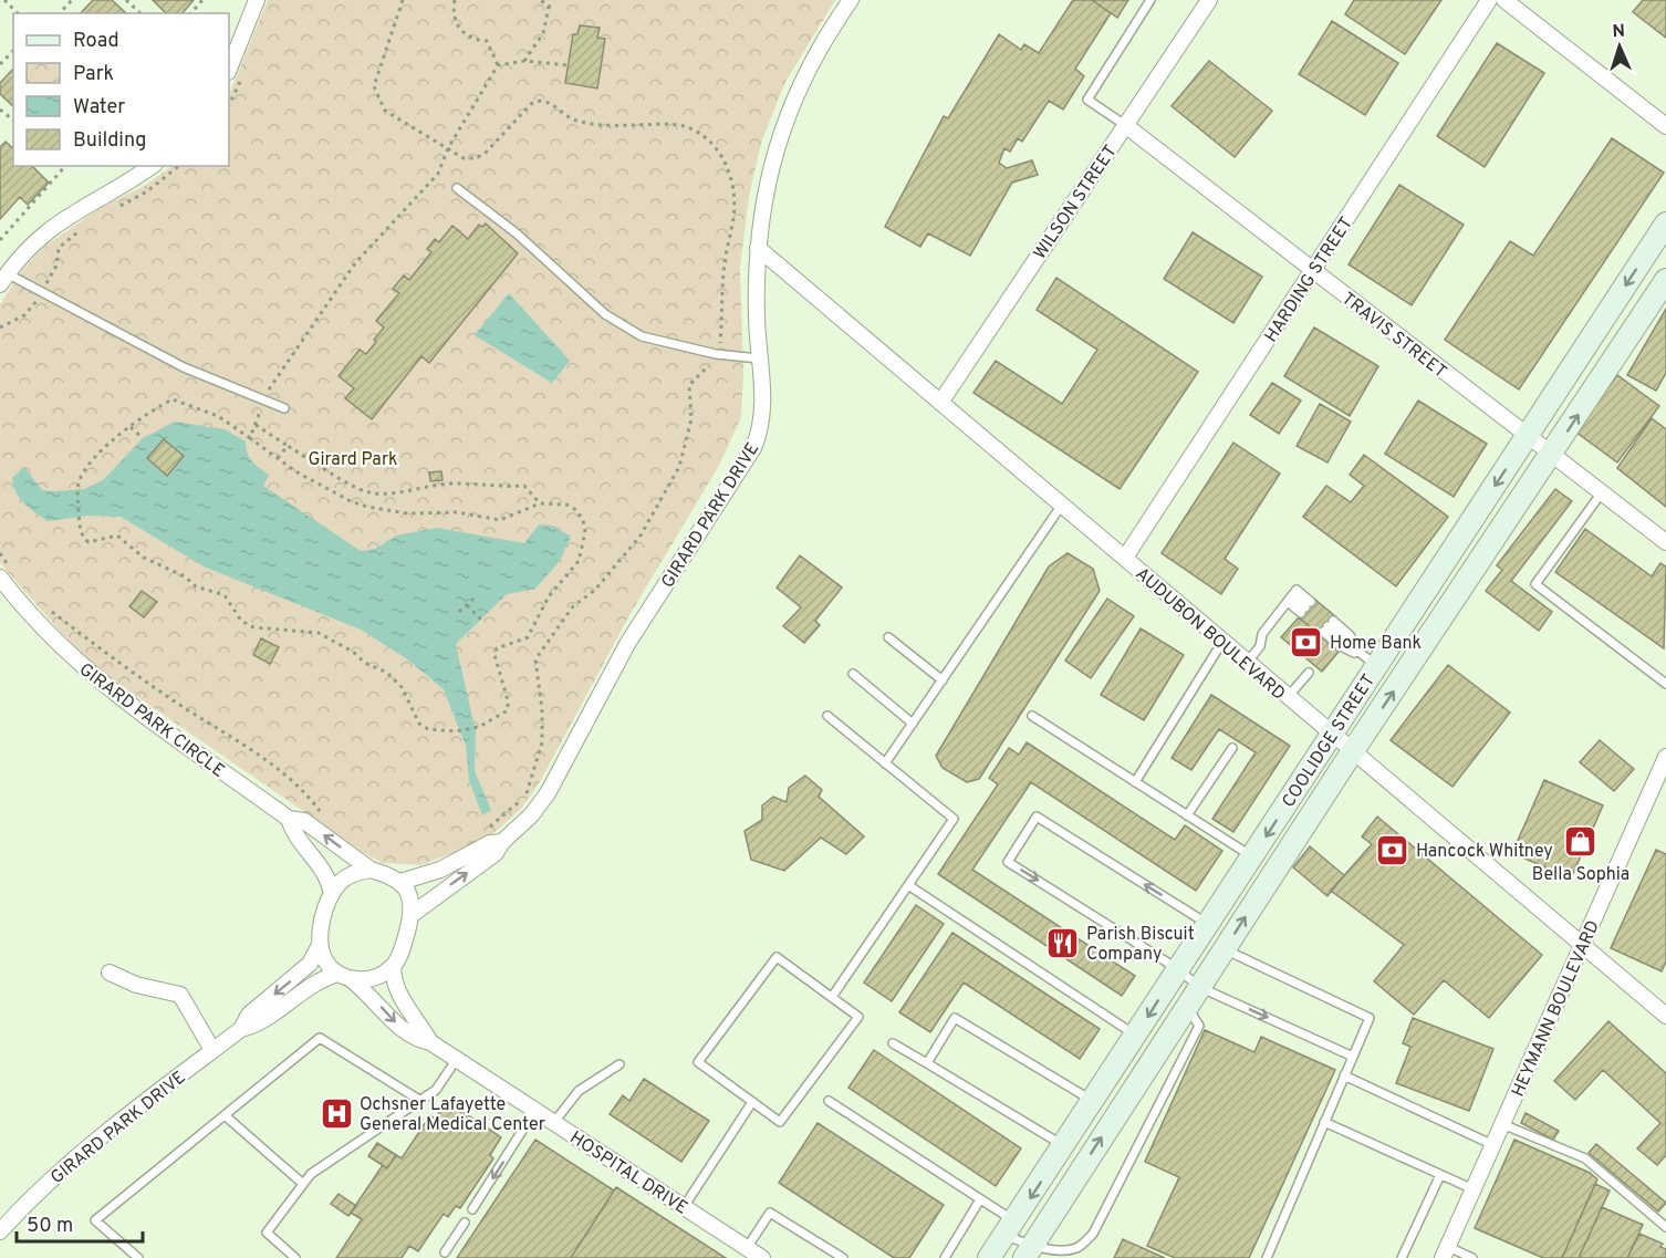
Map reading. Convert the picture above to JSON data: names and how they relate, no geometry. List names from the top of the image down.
{
  "streets": {
    "street": [
      "WILSON STREET",
      "HARDING STREET",
      "TRAVIS STREET",
      "GIRARD PARK DRIVE",
      "AUDUBON BOULEVARD",
      "GIRARD PARK CIRCLE",
      "COOLIDGE STREET",
      "HEYMANN BOULEVARD",
      "HOSPITAL DRIVE"
    ]
  },
  "crossings": [
    ["WILSON STREET", "TRAVIS STREET"],
    ["WILSON STREET", "AUDUBON BOULEVARD"],
    ["HARDING STREET", "TRAVIS STREET"],
    ["HARDING STREET", "AUDUBON BOULEVARD"],
    ["TRAVIS STREET", "COOLIDGE STREET"],
    ["GIRARD PARK DRIVE", "AUDUBON BOULEVARD"],
    ["GIRARD PARK DRIVE", "GIRARD PARK CIRCLE"],
    ["GIRARD PARK DRIVE", "HOSPITAL DRIVE"],
    ["AUDUBON BOULEVARD", "COOLIDGE STREET"],
    ["AUDUBON BOULEVARD", "HEYMANN BOULEVARD"],
    ["GIRARD PARK CIRCLE", "HOSPITAL DRIVE"]
  ],
  "parks": ["Girard Park"],
  "places": {
    "bank": ["Home Bank", "Hancock Whitney"],
    "shop": ["Bella Sophia"],
    "restaurant": ["Parish Biscuit Company"],
    "hospital": ["Ochsner Lafayette General Medical Center"]
  },
  "legend": [
    "Road",
    "Park",
    "Water",
    "Building"
  ],
  "scale_bar": "50 m",
  "north": "top"
}
